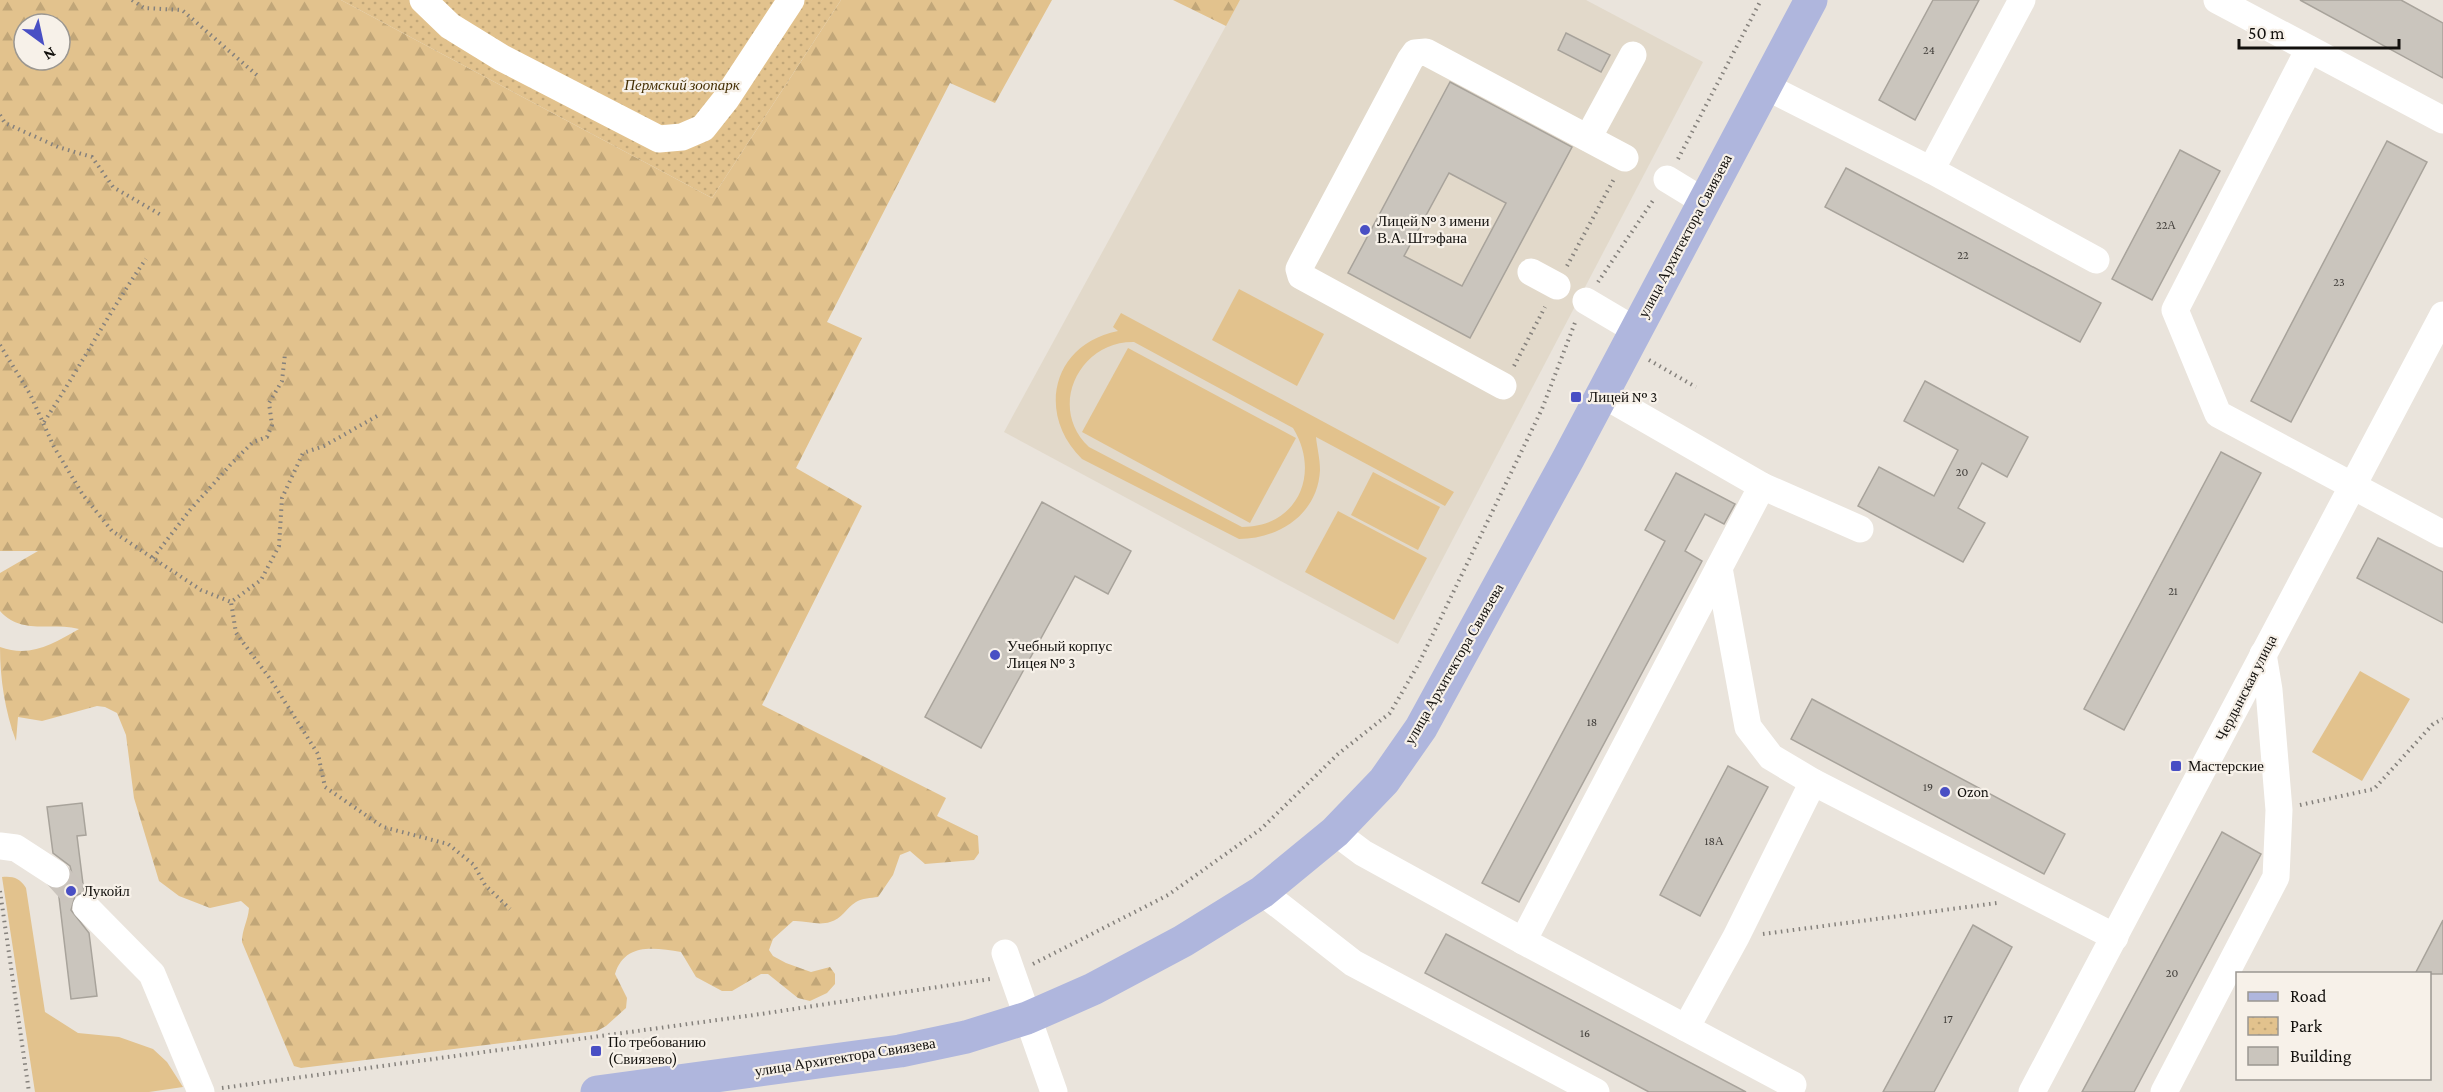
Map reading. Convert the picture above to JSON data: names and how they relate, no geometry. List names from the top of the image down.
{
  "streets": {
    "main road": ["улица Архитектора Свиязева"],
    "street": ["Чердынская улица"]
  },
  "parks": ["Пермский зоопарк"],
  "places": {
    "other": [
      "Лицей № 3 имени В.А. Штэфана",
      "Учебный корпус Лицея № 3",
      "Ozon",
      "Лукойл"
    ],
    "transit": ["Лицей № 3", "Мастерские", "По требованию (Свиязево)"]
  },
  "house_numbers": [
    "24",
    "22А",
    "22",
    "23",
    "20",
    "21",
    "18",
    "19",
    "18А",
    "20",
    "17",
    "16"
  ],
  "legend": ["Road", "Park", "Building"],
  "scale_bar": "50 m",
  "north": "bottom right"
}
